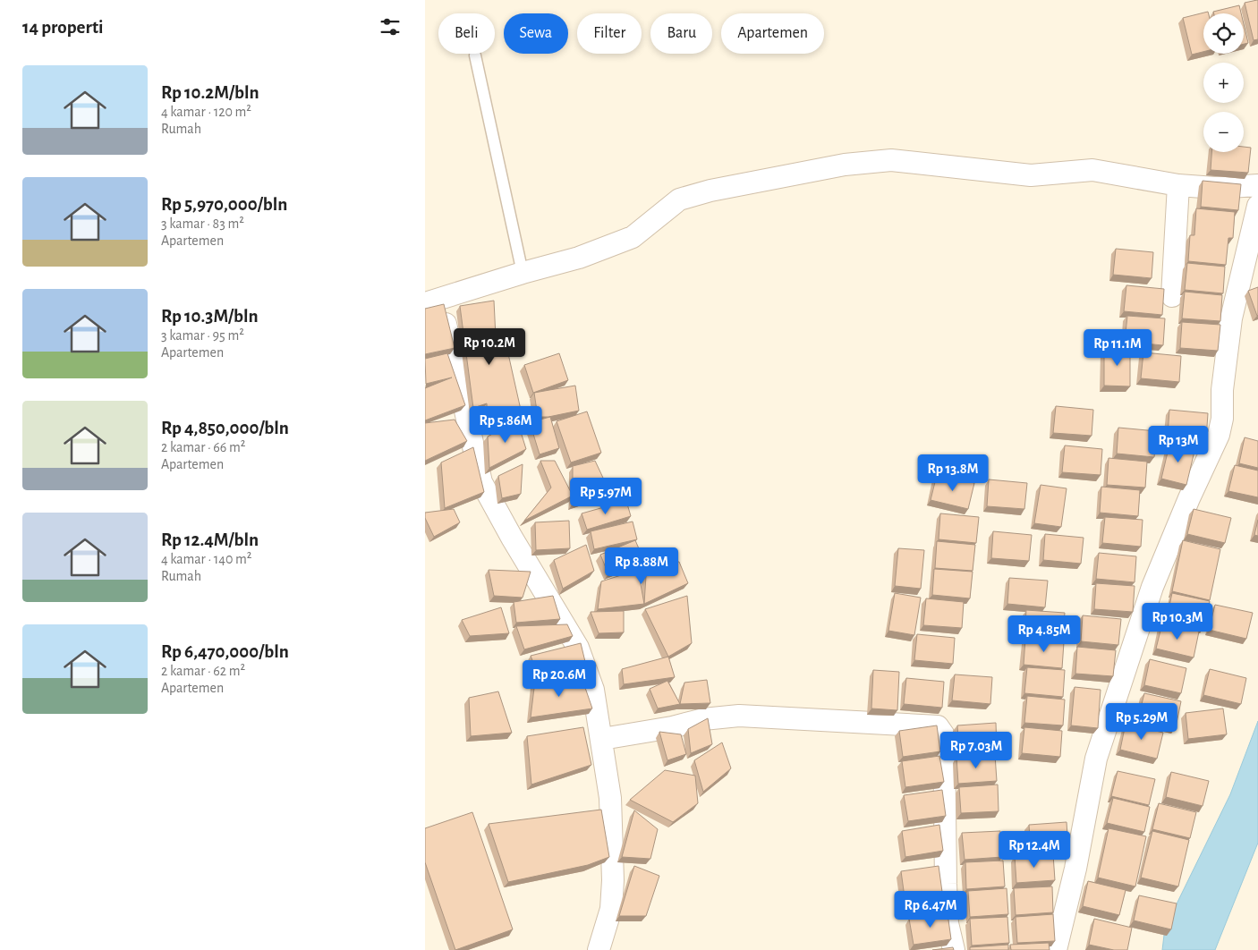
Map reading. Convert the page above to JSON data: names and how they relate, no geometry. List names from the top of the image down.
{
  "page": {
    "heading": "14 properti",
    "map_buttons": ["+", "−"],
    "chip": [
      "Beli",
      "Sewa",
      "Filter",
      "Baru",
      "Apartemen"
    ],
    "list": [
      {
        "name": "Rp 10.2M/bln",
        "note": "4 kamar · 120 m² · Rumah"
      },
      {
        "name": "Rp 5,970,000/bln",
        "note": "3 kamar · 83 m² · Apartemen"
      },
      {
        "name": "Rp 10.3M/bln",
        "note": "3 kamar · 95 m² · Apartemen"
      },
      {
        "name": "Rp 4,850,000/bln",
        "note": "2 kamar · 66 m² · Apartemen"
      },
      {
        "name": "Rp 12.4M/bln",
        "note": "4 kamar · 140 m² · Rumah"
      },
      {
        "name": "Rp 6,470,000/bln",
        "note": "2 kamar · 62 m² · Apartemen"
      }
    ],
    "price": [
      "Rp 10.2M",
      "Rp 11.1M",
      "Rp 5.86M",
      "Rp 13M",
      "Rp 13.8M",
      "Rp 5.97M",
      "Rp 8.88M",
      "Rp 10.3M",
      "Rp 4.85M",
      "Rp 20.6M",
      "Rp 5.29M",
      "Rp 7.03M",
      "Rp 12.4M",
      "Rp 6.47M"
    ]
  }
}
